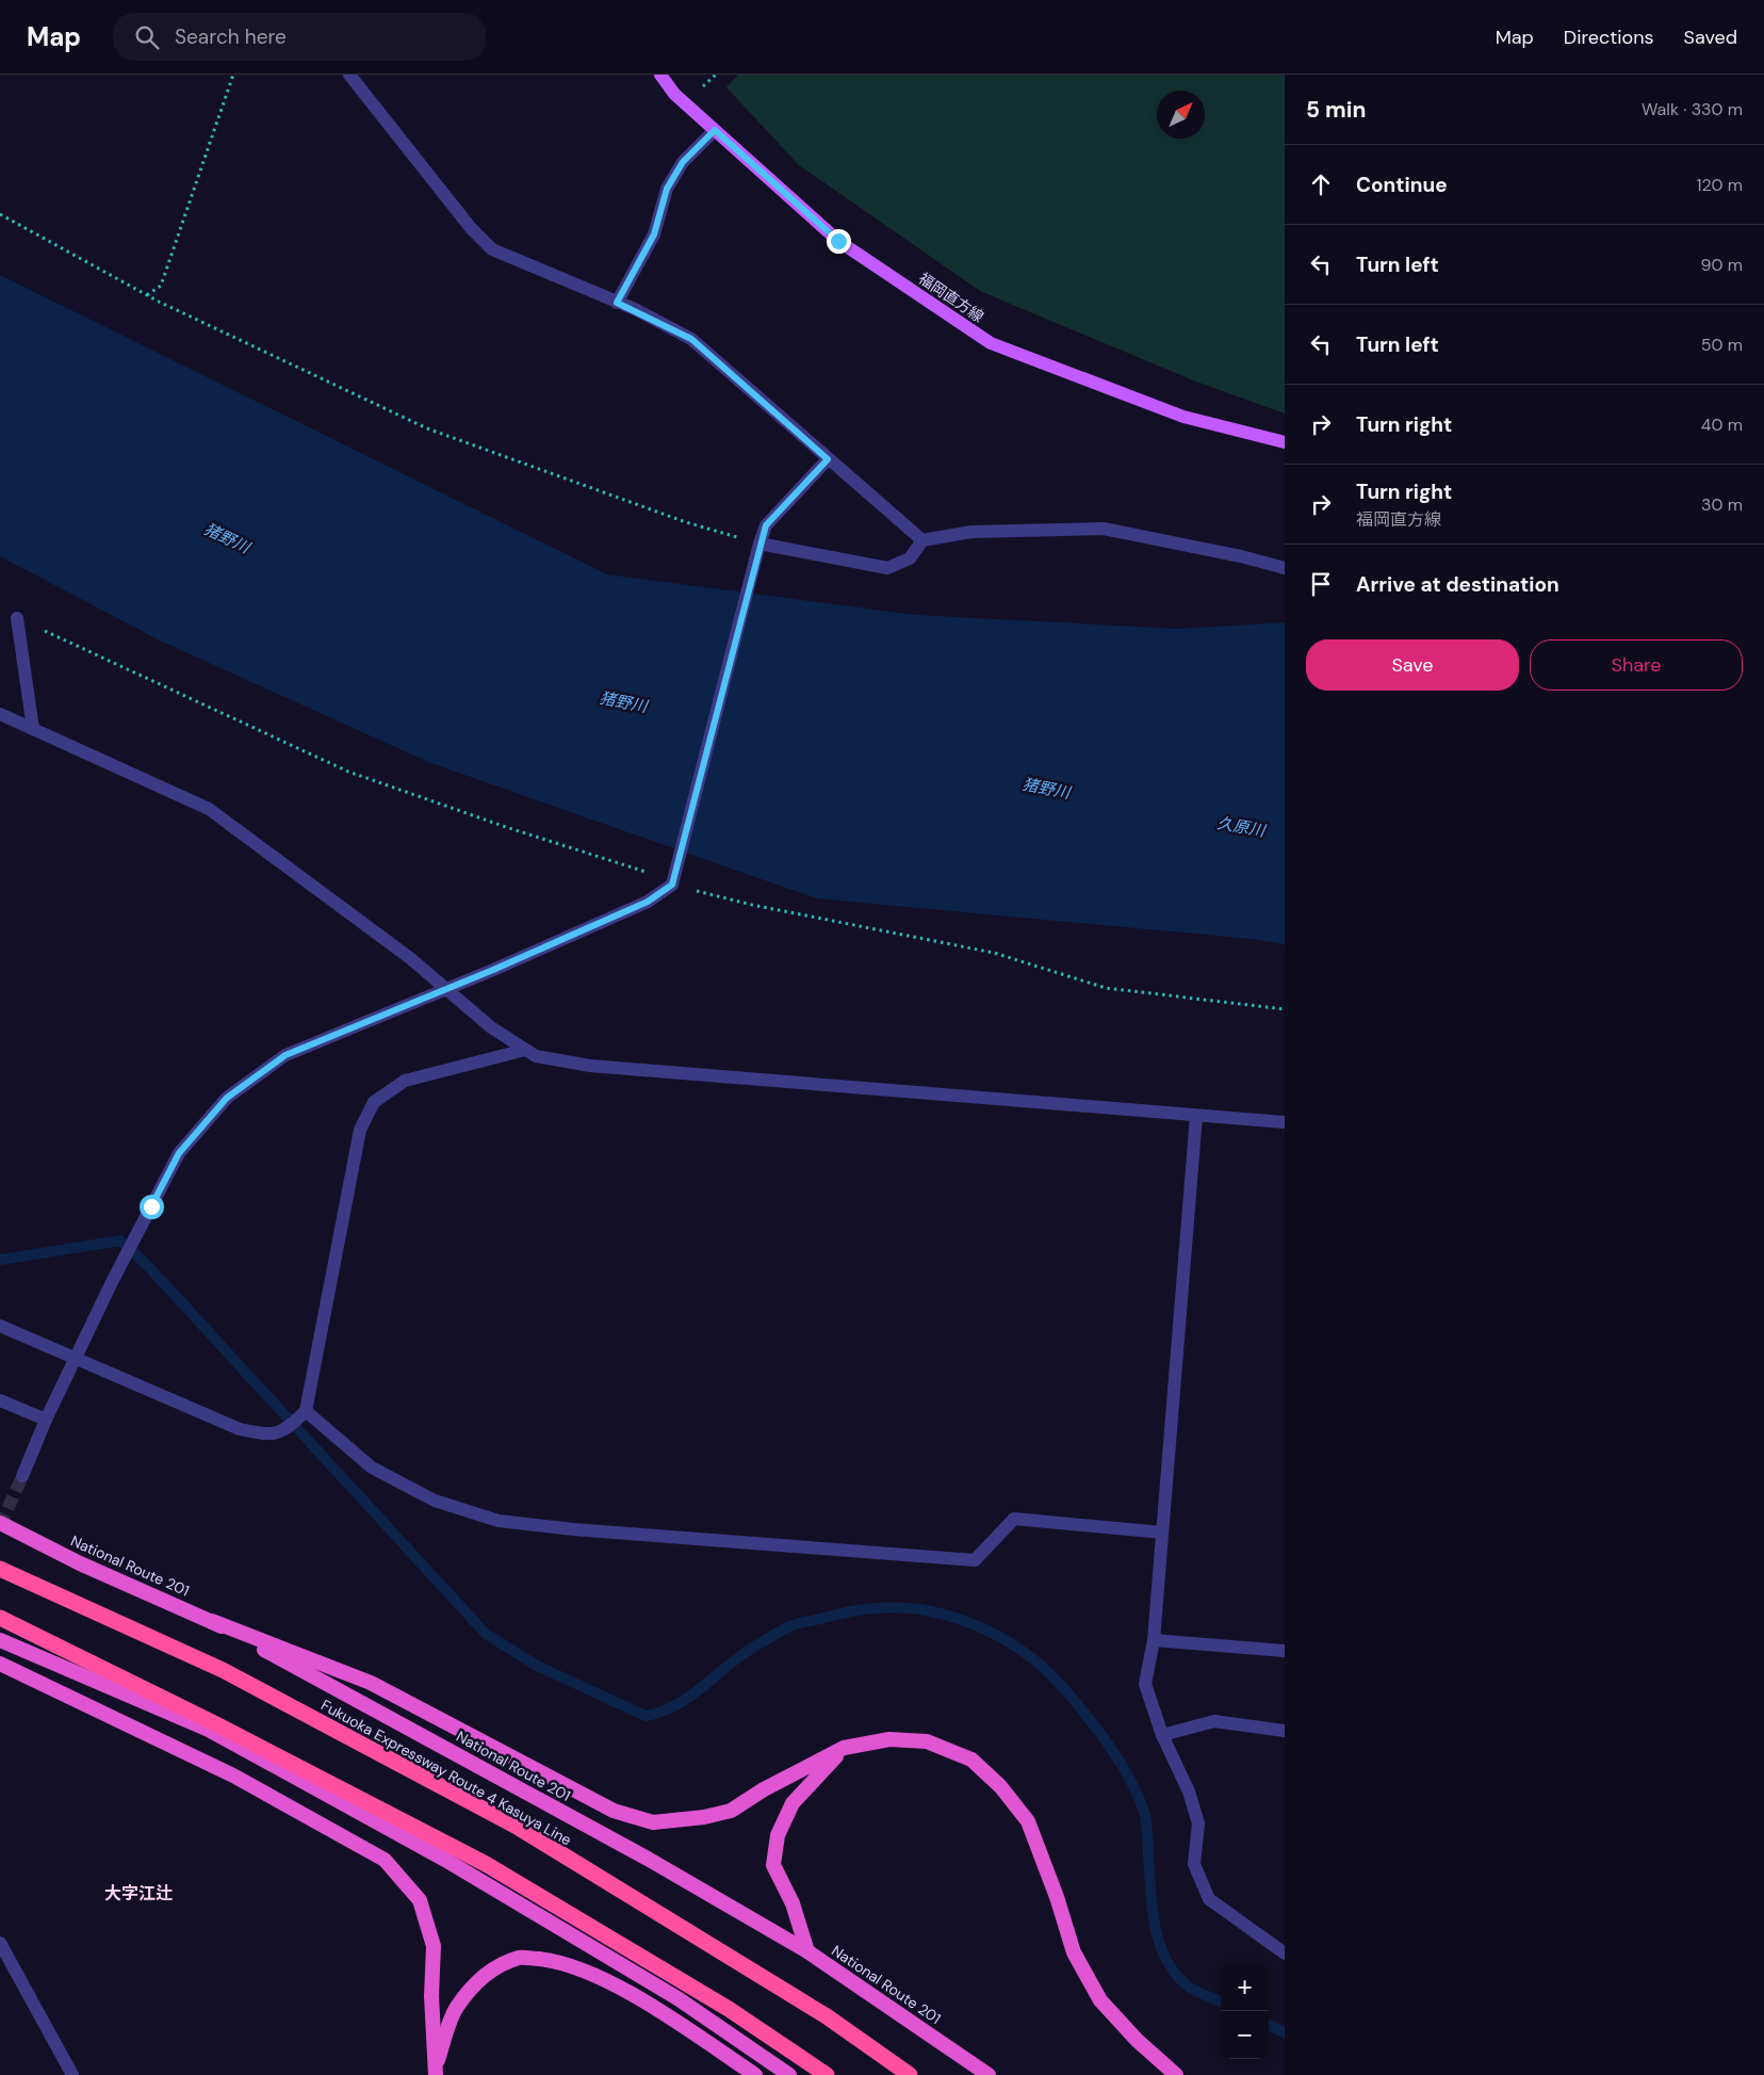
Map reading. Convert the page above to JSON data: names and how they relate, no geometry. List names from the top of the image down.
{
  "streets": {
    "highway": ["National Route 201", "Fukuoka Expressway Route 4 Kasuya Line"],
    "main road": ["福岡直方線"]
  },
  "districts": ["大字江辻"],
  "water": ["猪野川", "久原川"],
  "north": "top right",
  "page": {
    "header": "Map",
    "search": "Search here",
    "nav": ["Map", "Directions", "Saved"],
    "heading": ["5 min", "Walk · 330 m"],
    "list": [
      ["Continue", "120 m"],
      ["Turn left", "90 m"],
      ["Turn left", "50 m"],
      ["Turn right", "40 m"],
      ["Turn right", "福岡直方線", "30 m"],
      "Arrive at destination"
    ],
    "buttons": ["Save", "Share"],
    "map_buttons": ["+", "−"]
  }
}
